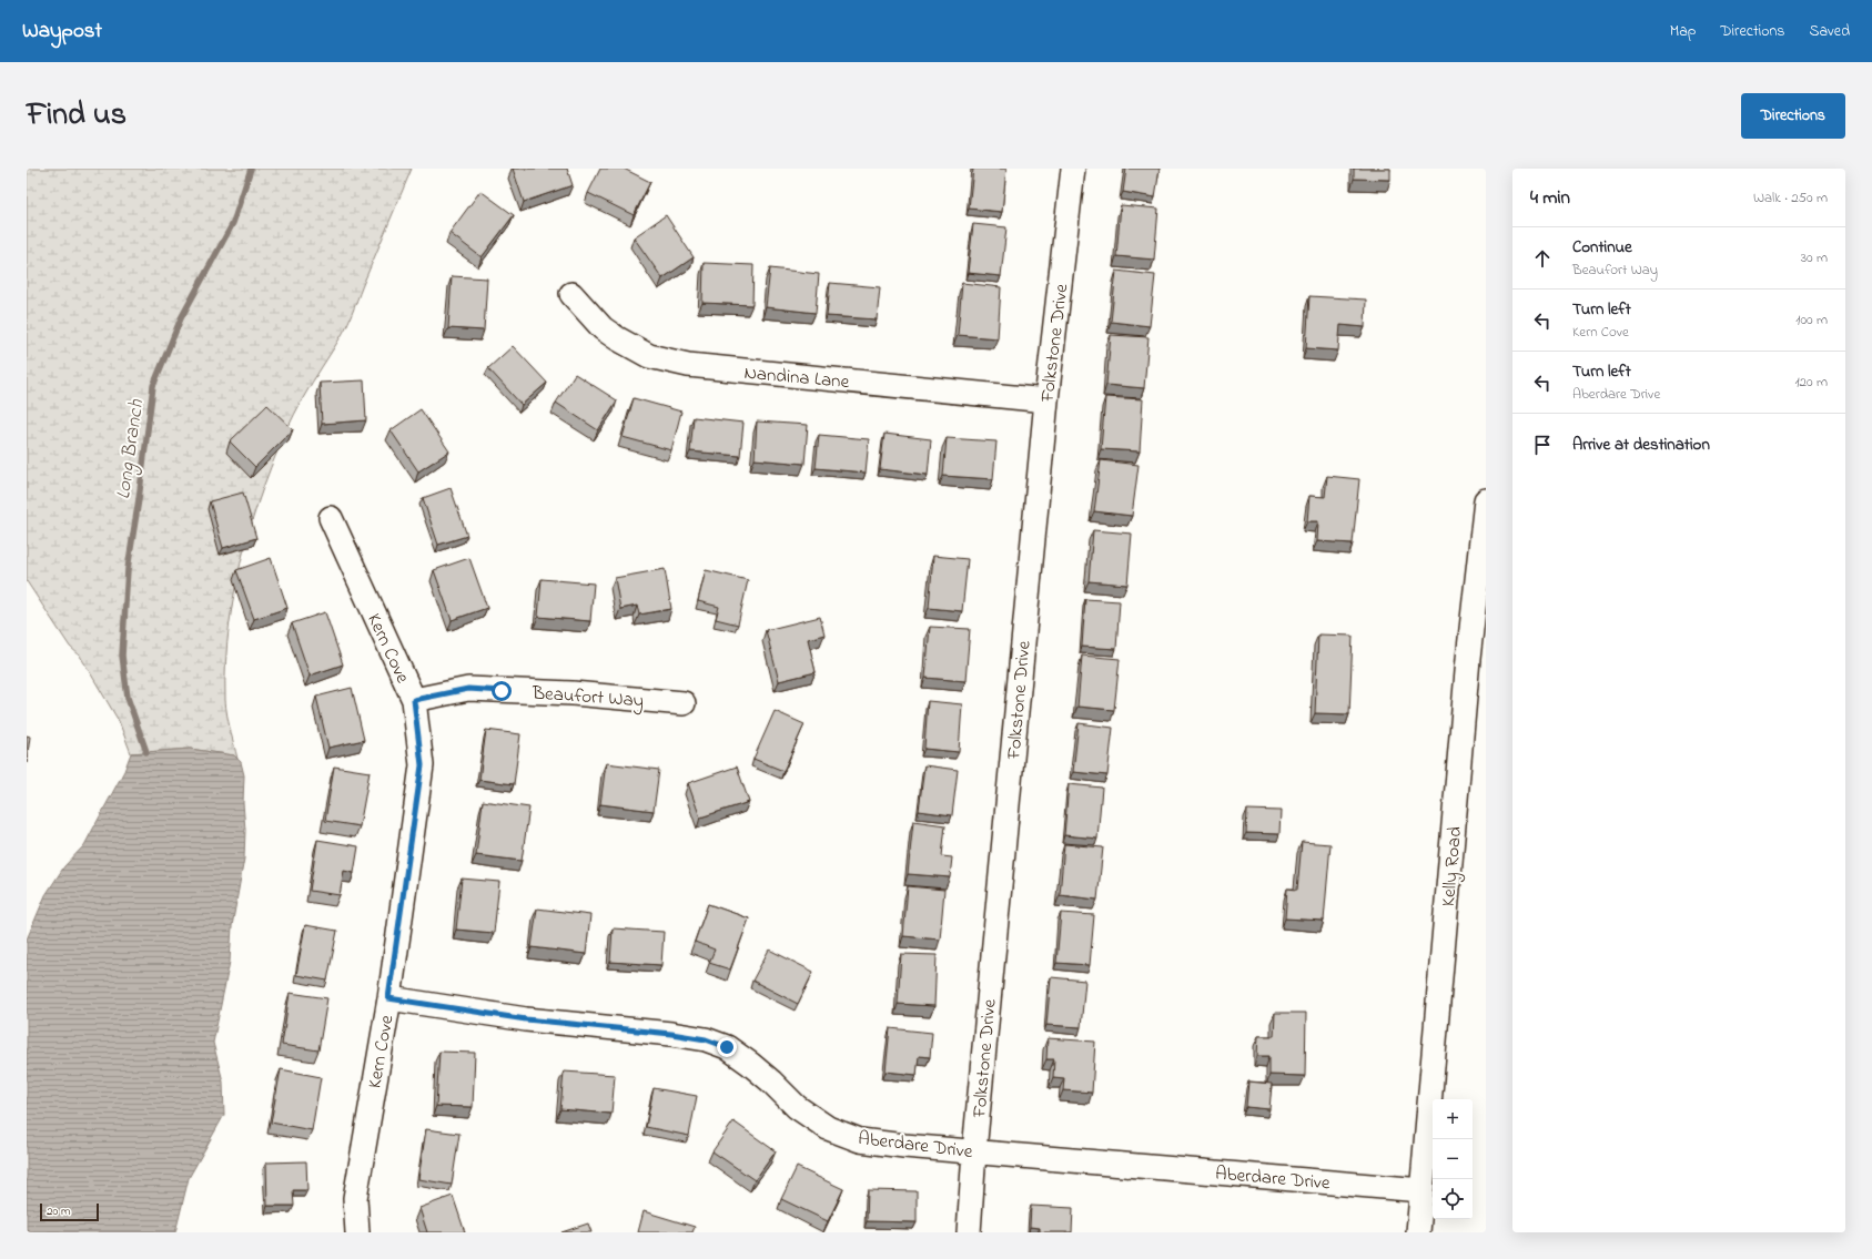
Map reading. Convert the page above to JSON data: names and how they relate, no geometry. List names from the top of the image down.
{
  "streets": {
    "street": [
      "Folkstone Drive",
      "Nandina Lane",
      "Kern Cove",
      "Beaufort Way",
      "Kelly Road",
      "Aberdare Drive"
    ]
  },
  "crossings": [
    ["Folkstone Drive", "Nandina Lane"],
    ["Folkstone Drive", "Aberdare Drive"],
    ["Kern Cove", "Beaufort Way"],
    ["Kern Cove", "Aberdare Drive"],
    ["Kelly Road", "Aberdare Drive"]
  ],
  "water": ["Long Branch"],
  "scale_bar": "20 m",
  "page": {
    "header": "Waypost",
    "nav": ["Map", "Directions", "Saved"],
    "title": "Find us",
    "buttons": "Directions",
    "heading": ["4 min", "Walk · 250 m"],
    "list": [
      ["Continue", "Beaufort Way", "30 m"],
      ["Turn left", "Kern Cove", "100 m"],
      ["Turn left", "Aberdare Drive", "120 m"],
      "Arrive at destination"
    ],
    "map_buttons": ["+", "−"],
    "scale": "20 m"
  }
}
